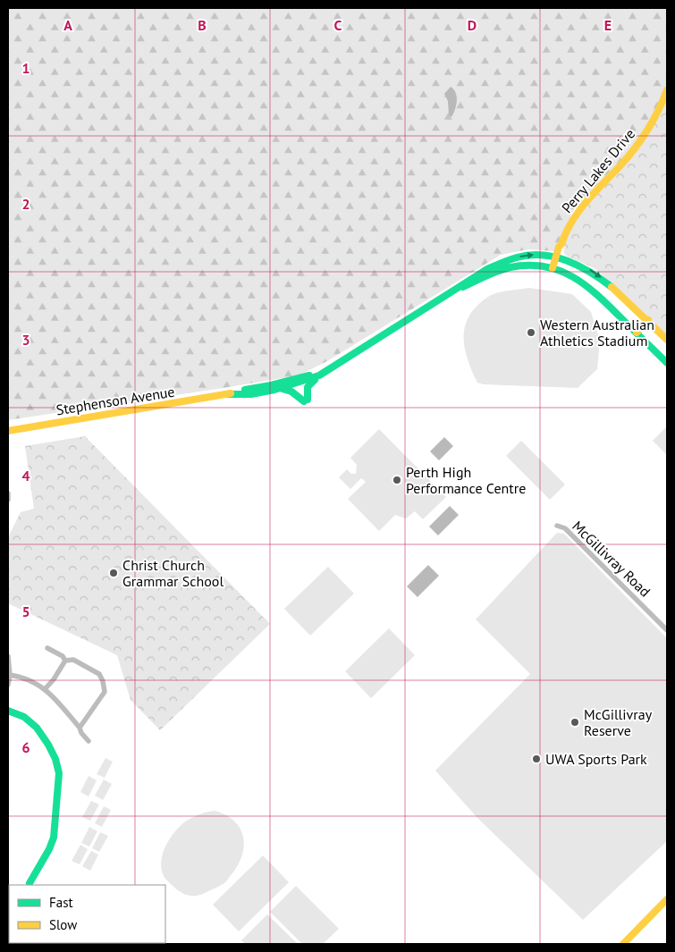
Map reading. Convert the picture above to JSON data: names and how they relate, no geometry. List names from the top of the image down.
{
  "streets": {
    "main road": ["Perry Lakes Drive", "Stephenson Avenue"],
    "street": ["McGillivray Road"]
  },
  "crossings": [
    ["Perry Lakes Drive", "Stephenson Avenue"]
  ],
  "places": [
    "Western Australian Athletics Stadium",
    "Perth High Performance Centre",
    "Christ Church Grammar School",
    "McGillivray Reserve",
    "UWA Sports Park"
  ],
  "legend": ["Fast", "Slow"],
  "grid": {
    "columns": [
      "A",
      "B",
      "C",
      "D",
      "E"
    ],
    "rows": [
      "1",
      "2",
      "3",
      "4",
      "5",
      "6"
    ]
  }
}
